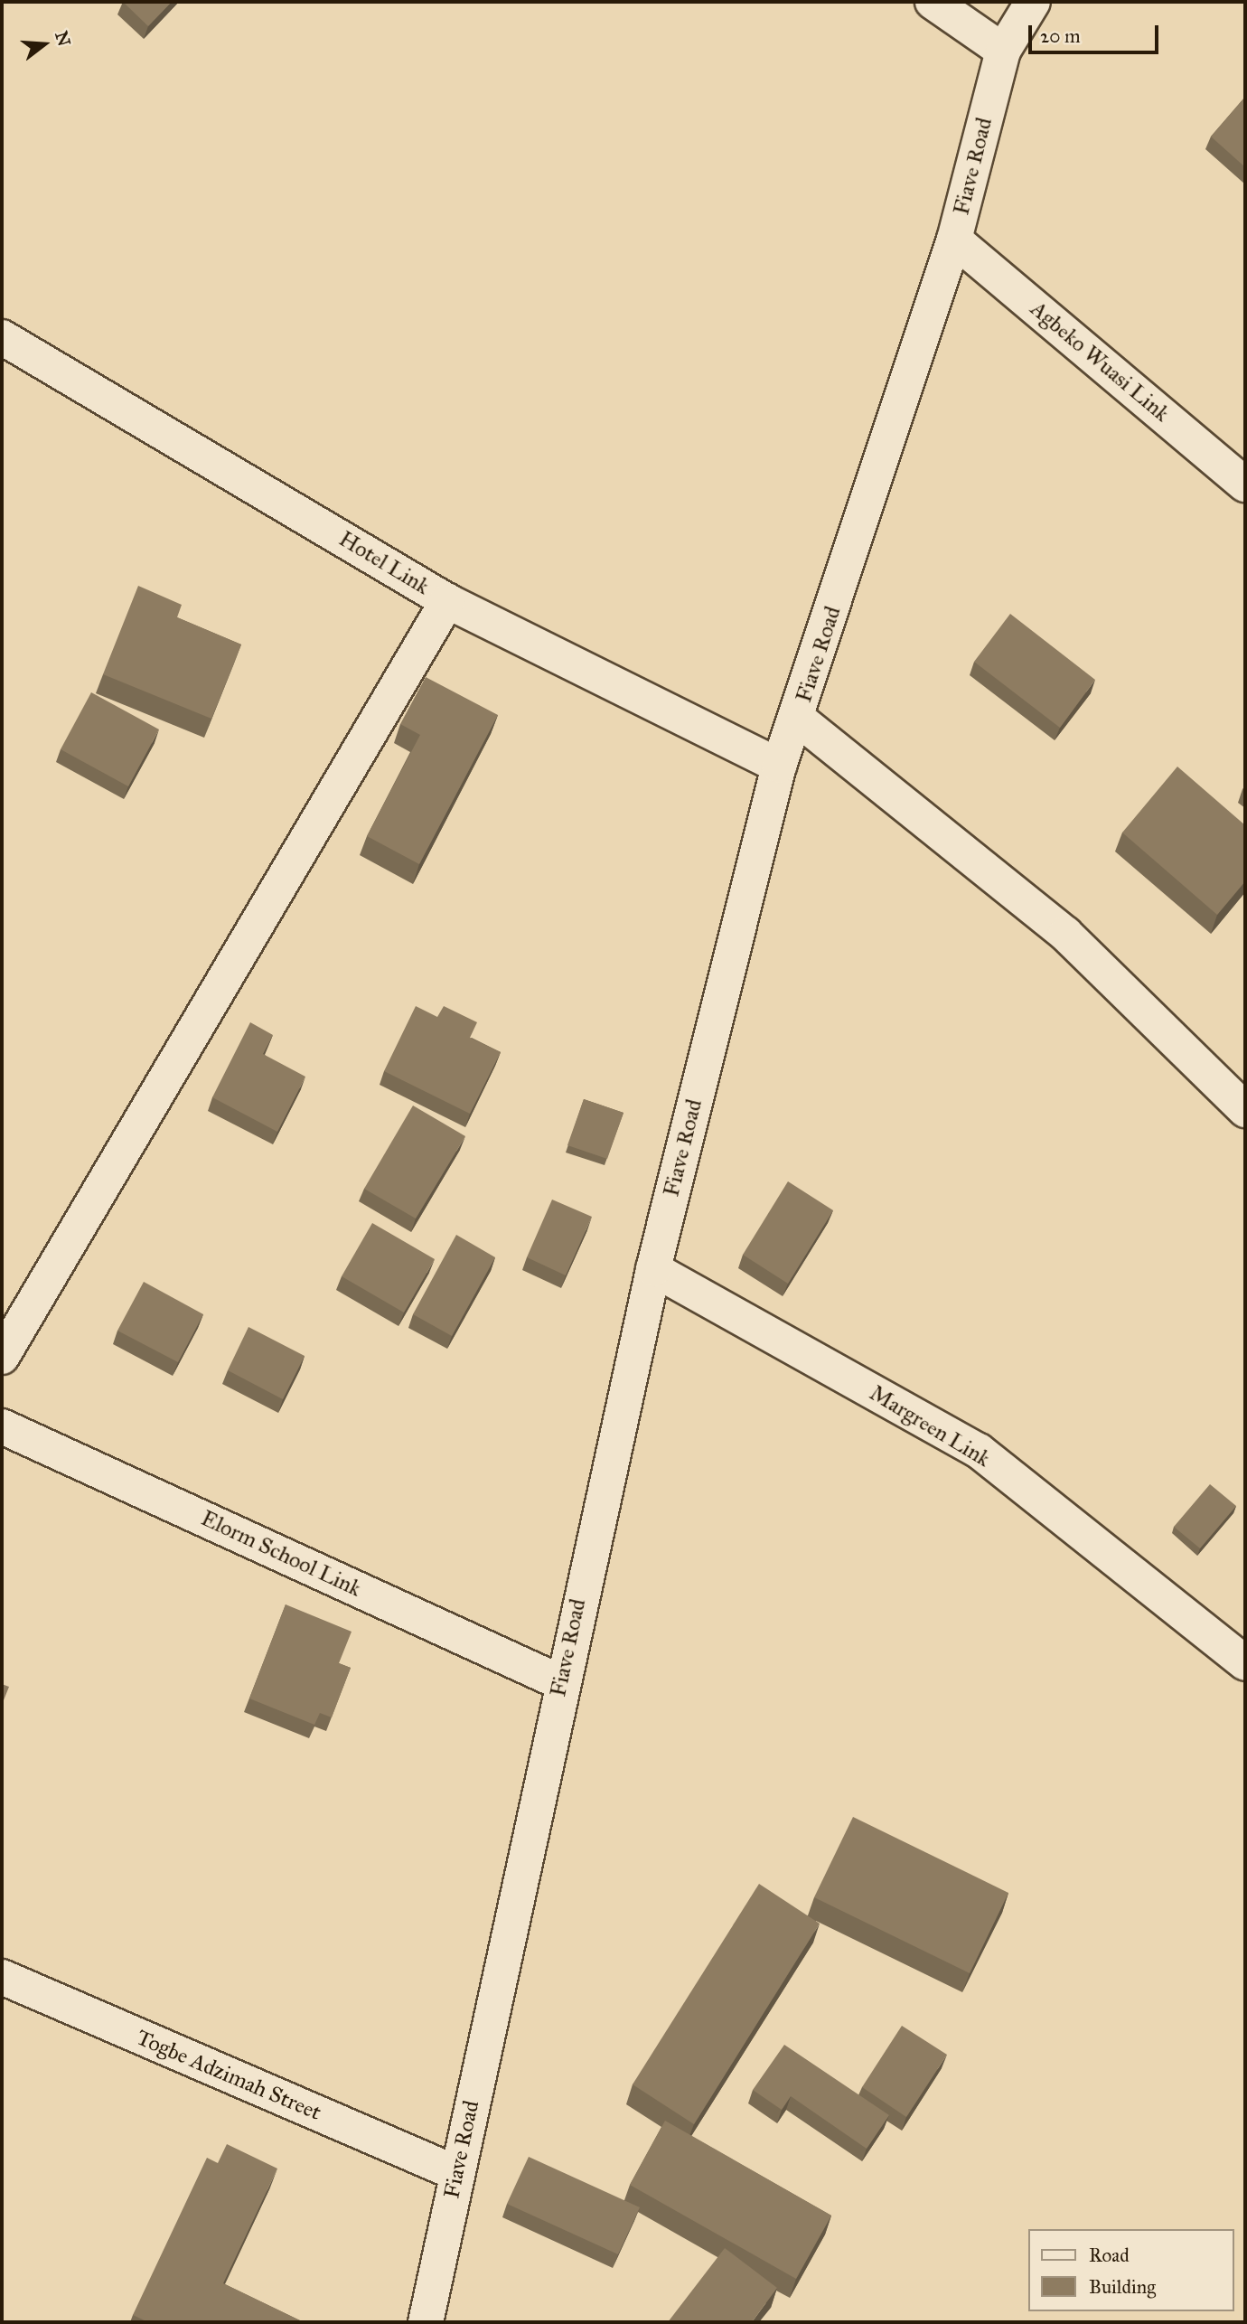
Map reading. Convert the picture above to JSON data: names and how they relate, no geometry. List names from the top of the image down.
{
  "streets": {
    "street": [
      "Fiave Road",
      "Agbeko Wuasi Link",
      "Hotel Link",
      "Margreen Link",
      "Elorm School Link",
      "Togbe Adzimah Street"
    ]
  },
  "crossings": [
    ["Fiave Road", "Agbeko Wuasi Link"],
    ["Fiave Road", "Hotel Link"],
    ["Fiave Road", "Margreen Link"],
    ["Fiave Road", "Elorm School Link"],
    ["Fiave Road", "Togbe Adzimah Street"]
  ],
  "legend": ["Road", "Building"],
  "scale_bar": "20 m",
  "north": "right"
}
